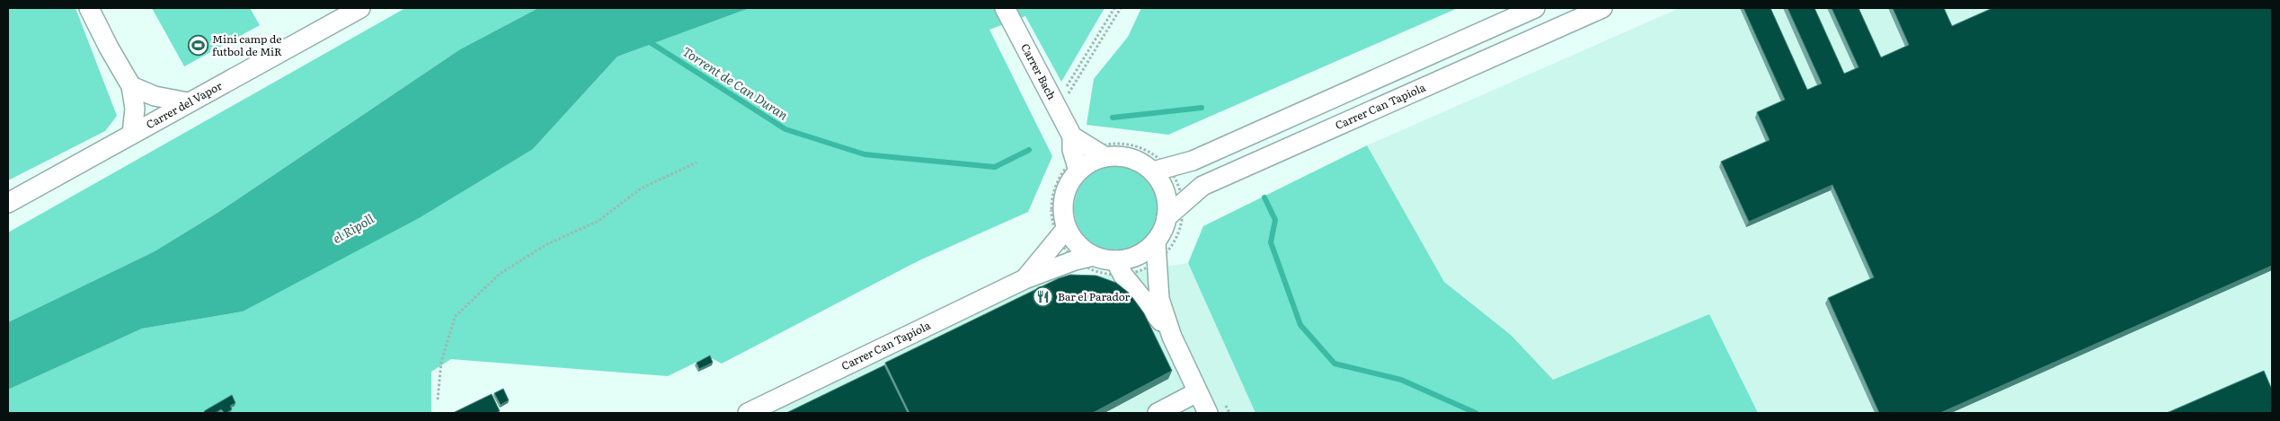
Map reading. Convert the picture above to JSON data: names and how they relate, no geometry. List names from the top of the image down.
{
  "streets": {
    "street": ["Carrer Bach", "Carrer del Vapor", "Carrer Can Tapiola"]
  },
  "crossings": [
    ["Carrer Bach", "Carrer Can Tapiola"]
  ],
  "water": ["Torrent de Can Duran", "el Ripoll"],
  "places": {
    "sports": ["Mini camp de futbol de MiR"],
    "restaurant": ["Bar el Parador"]
  }
}
